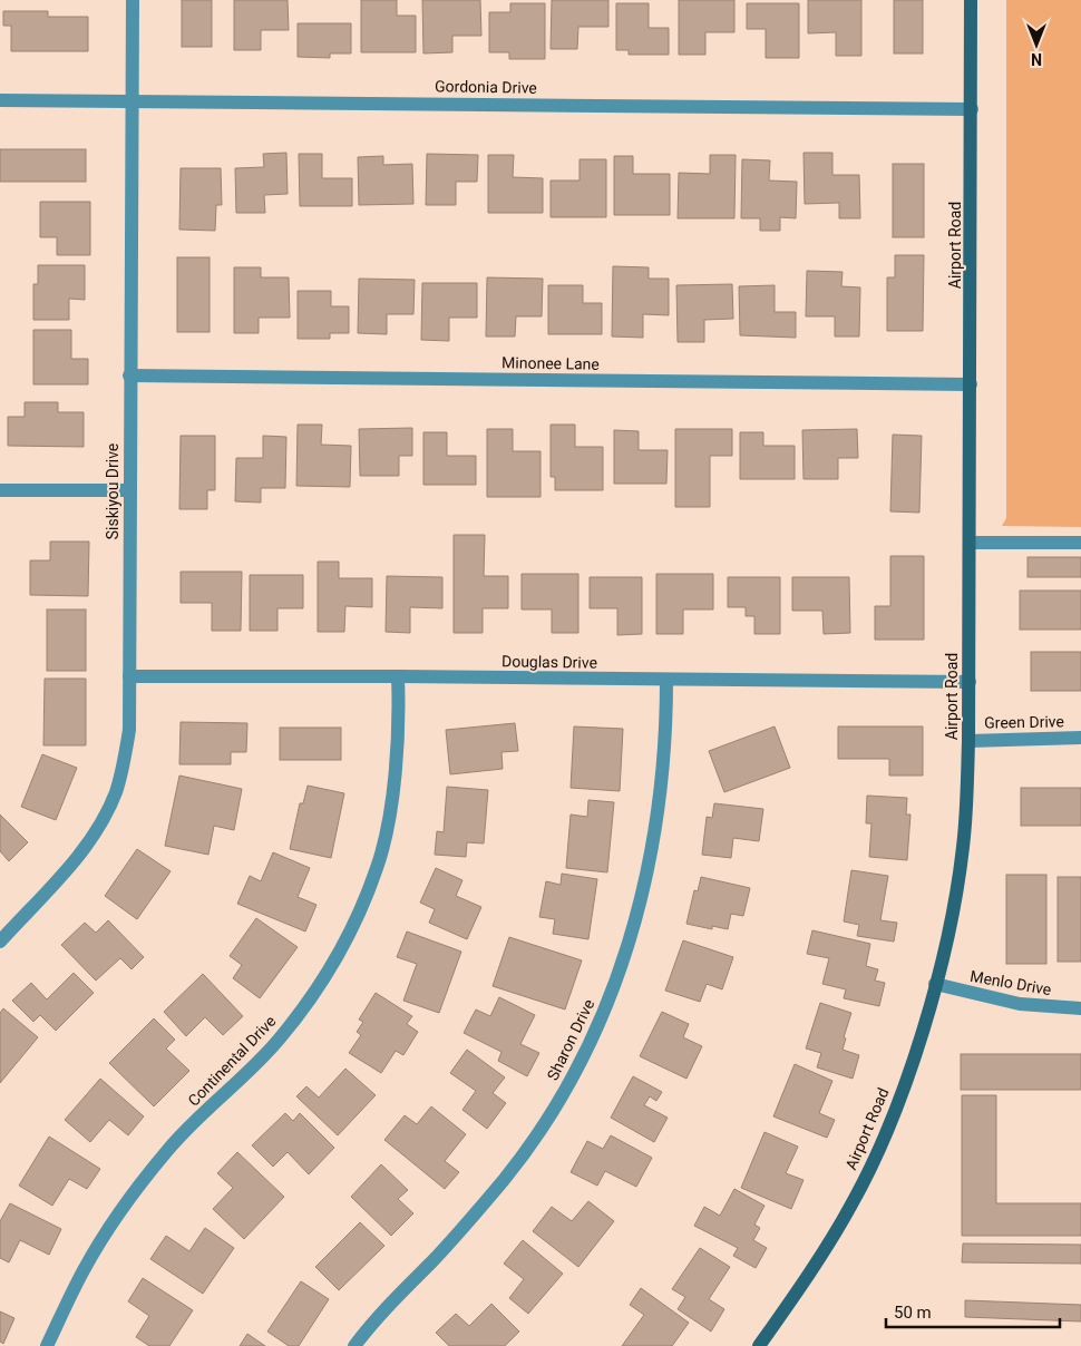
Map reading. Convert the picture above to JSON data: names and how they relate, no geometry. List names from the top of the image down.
{
  "streets": {
    "street": [
      "Gordonia Drive",
      "Airport Road",
      "Minonee Lane",
      "Siskiyou Drive",
      "Douglas Drive",
      "Green Drive",
      "Menlo Drive",
      "Sharon Drive",
      "Continental Drive"
    ]
  },
  "crossings": [
    ["Gordonia Drive", "Airport Road"],
    ["Gordonia Drive", "Siskiyou Drive"],
    ["Airport Road", "Minonee Lane"],
    ["Airport Road", "Douglas Drive"],
    ["Airport Road", "Green Drive"],
    ["Airport Road", "Menlo Drive"],
    ["Minonee Lane", "Siskiyou Drive"],
    ["Siskiyou Drive", "Douglas Drive"],
    ["Douglas Drive", "Sharon Drive"],
    ["Douglas Drive", "Continental Drive"]
  ],
  "scale_bar": "50 m",
  "north": "bottom"
}
